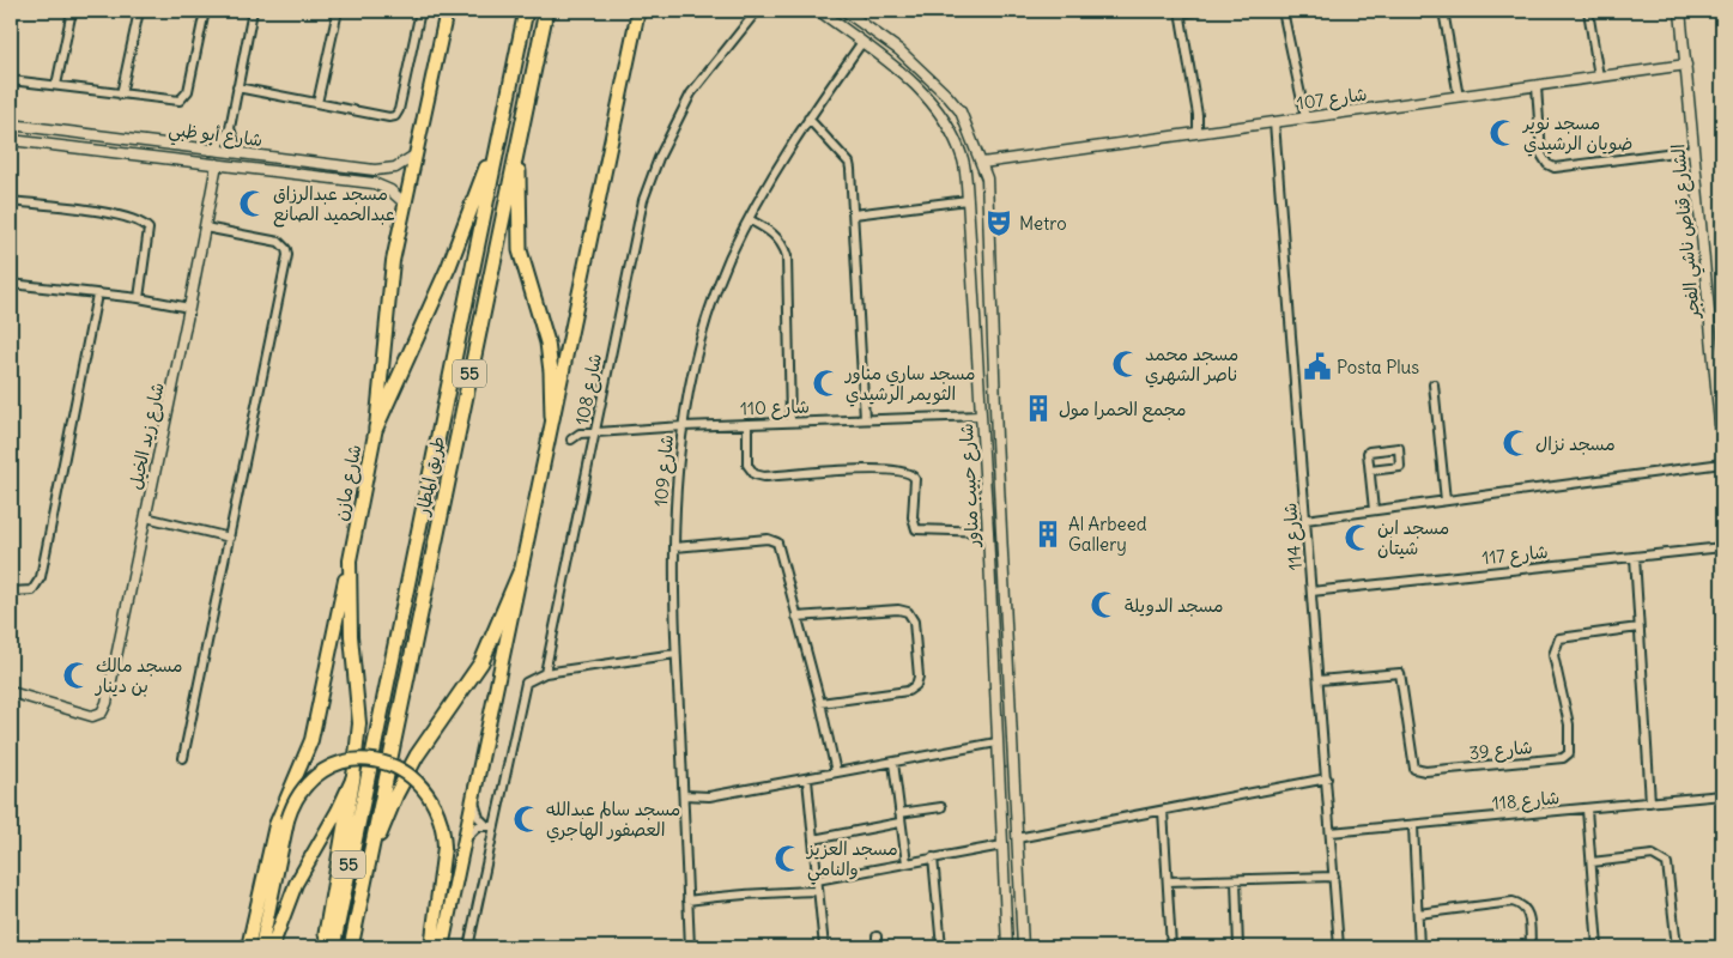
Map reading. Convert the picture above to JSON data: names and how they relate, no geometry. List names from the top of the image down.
{
  "streets": {
    "highway": ["55", "طريق المطار"],
    "main road": ["شارع مازن"],
    "street": [
      "شارع 107",
      "شارع أبو ظبي",
      "الشارع قناص ناشي الفجر",
      "شارع 108",
      "شارع 110",
      "شارع زيد الخيل",
      "شارع 109",
      "شارع حبيب مناور",
      "شارع 114",
      "شارع 117",
      "شارع 39",
      "شارع 118"
    ]
  },
  "crossings": [
    ["شارع 107", "الشارع قناص ناشي الفجر"],
    ["شارع 107", "شارع حبيب مناور"],
    ["شارع 107", "شارع 114"],
    ["شارع أبو ظبي", "شارع زيد الخيل"],
    ["شارع أبو ظبي", "شارع مازن"],
    ["شارع 108", "شارع 110"],
    ["شارع 110", "شارع 109"],
    ["شارع 110", "شارع حبيب مناور"],
    ["شارع 109", "شارع حبيب مناور"],
    ["شارع 114", "شارع 117"],
    ["شارع 114", "شارع 39"],
    ["شارع 114", "شارع 118"]
  ],
  "places": {
    "mosque": [
      "مسجد نوير ضويان الرشيدي",
      "مسجد عبدالرزاق عبدالحميد الصانع",
      "مسجد محمد ناصر الشهري",
      "مسجد ساري مناور الثويمر الرشيدي",
      "مسجد نزال",
      "مسجد ابن شيتان",
      "مسجد الدويلة",
      "مسجد مالك بن دينار",
      "مسجد سالم عبدالله العصفور الهاجري",
      "مسجد العزيز والنامي"
    ],
    "theatre": ["Metro"],
    "public building": ["Posta Plus"],
    "building": ["مجمع الحمرا مول", "Al Arbeed Gallery"]
  }
}
